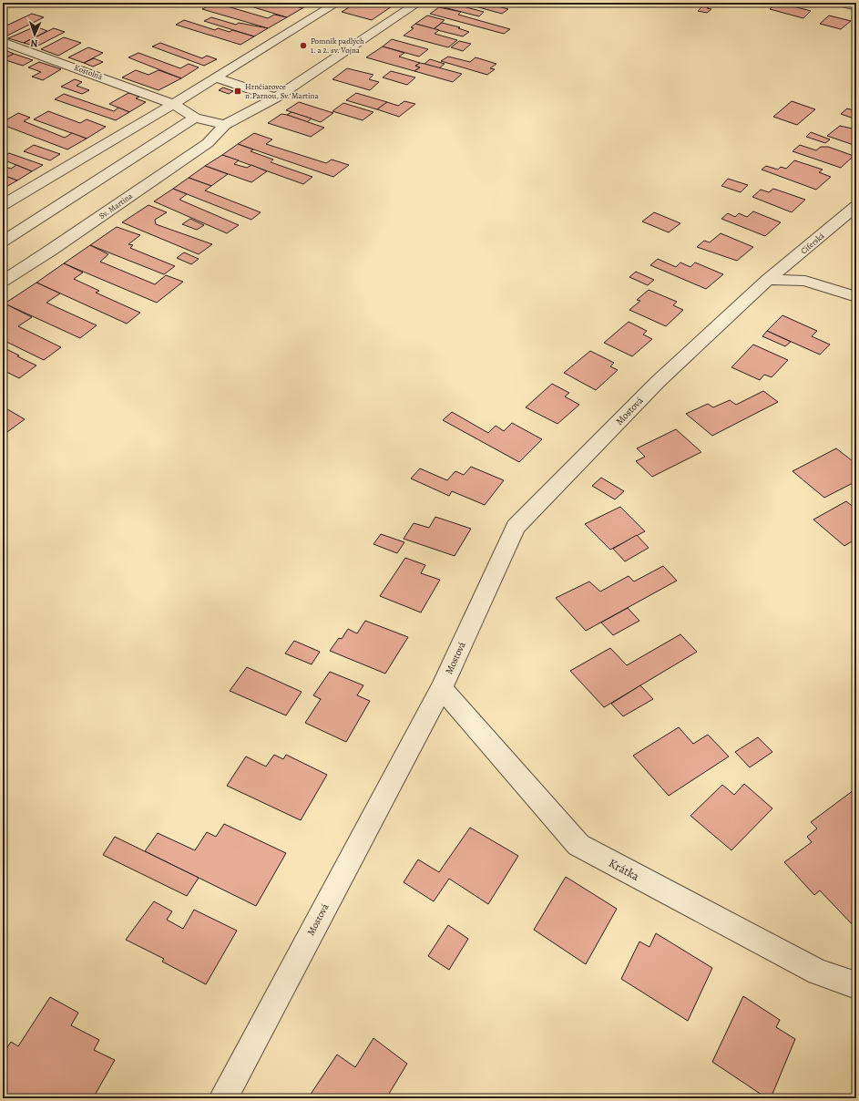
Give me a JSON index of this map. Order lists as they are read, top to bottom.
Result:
{
  "streets": {
    "street": [
      "Kostolná",
      "Sv. Martina",
      "Cíferská",
      "Mostová",
      "Krátka"
    ]
  },
  "crossings": [
    ["Cíferská", "Mostová"],
    ["Mostová", "Krátka"]
  ],
  "places": {
    "other": ["Pomník padlých 1. a 2. sv. Vojna"],
    "transit": ["Hrnčiarovce n.Parnou, Sv. Martina"]
  },
  "north": "bottom"
}
